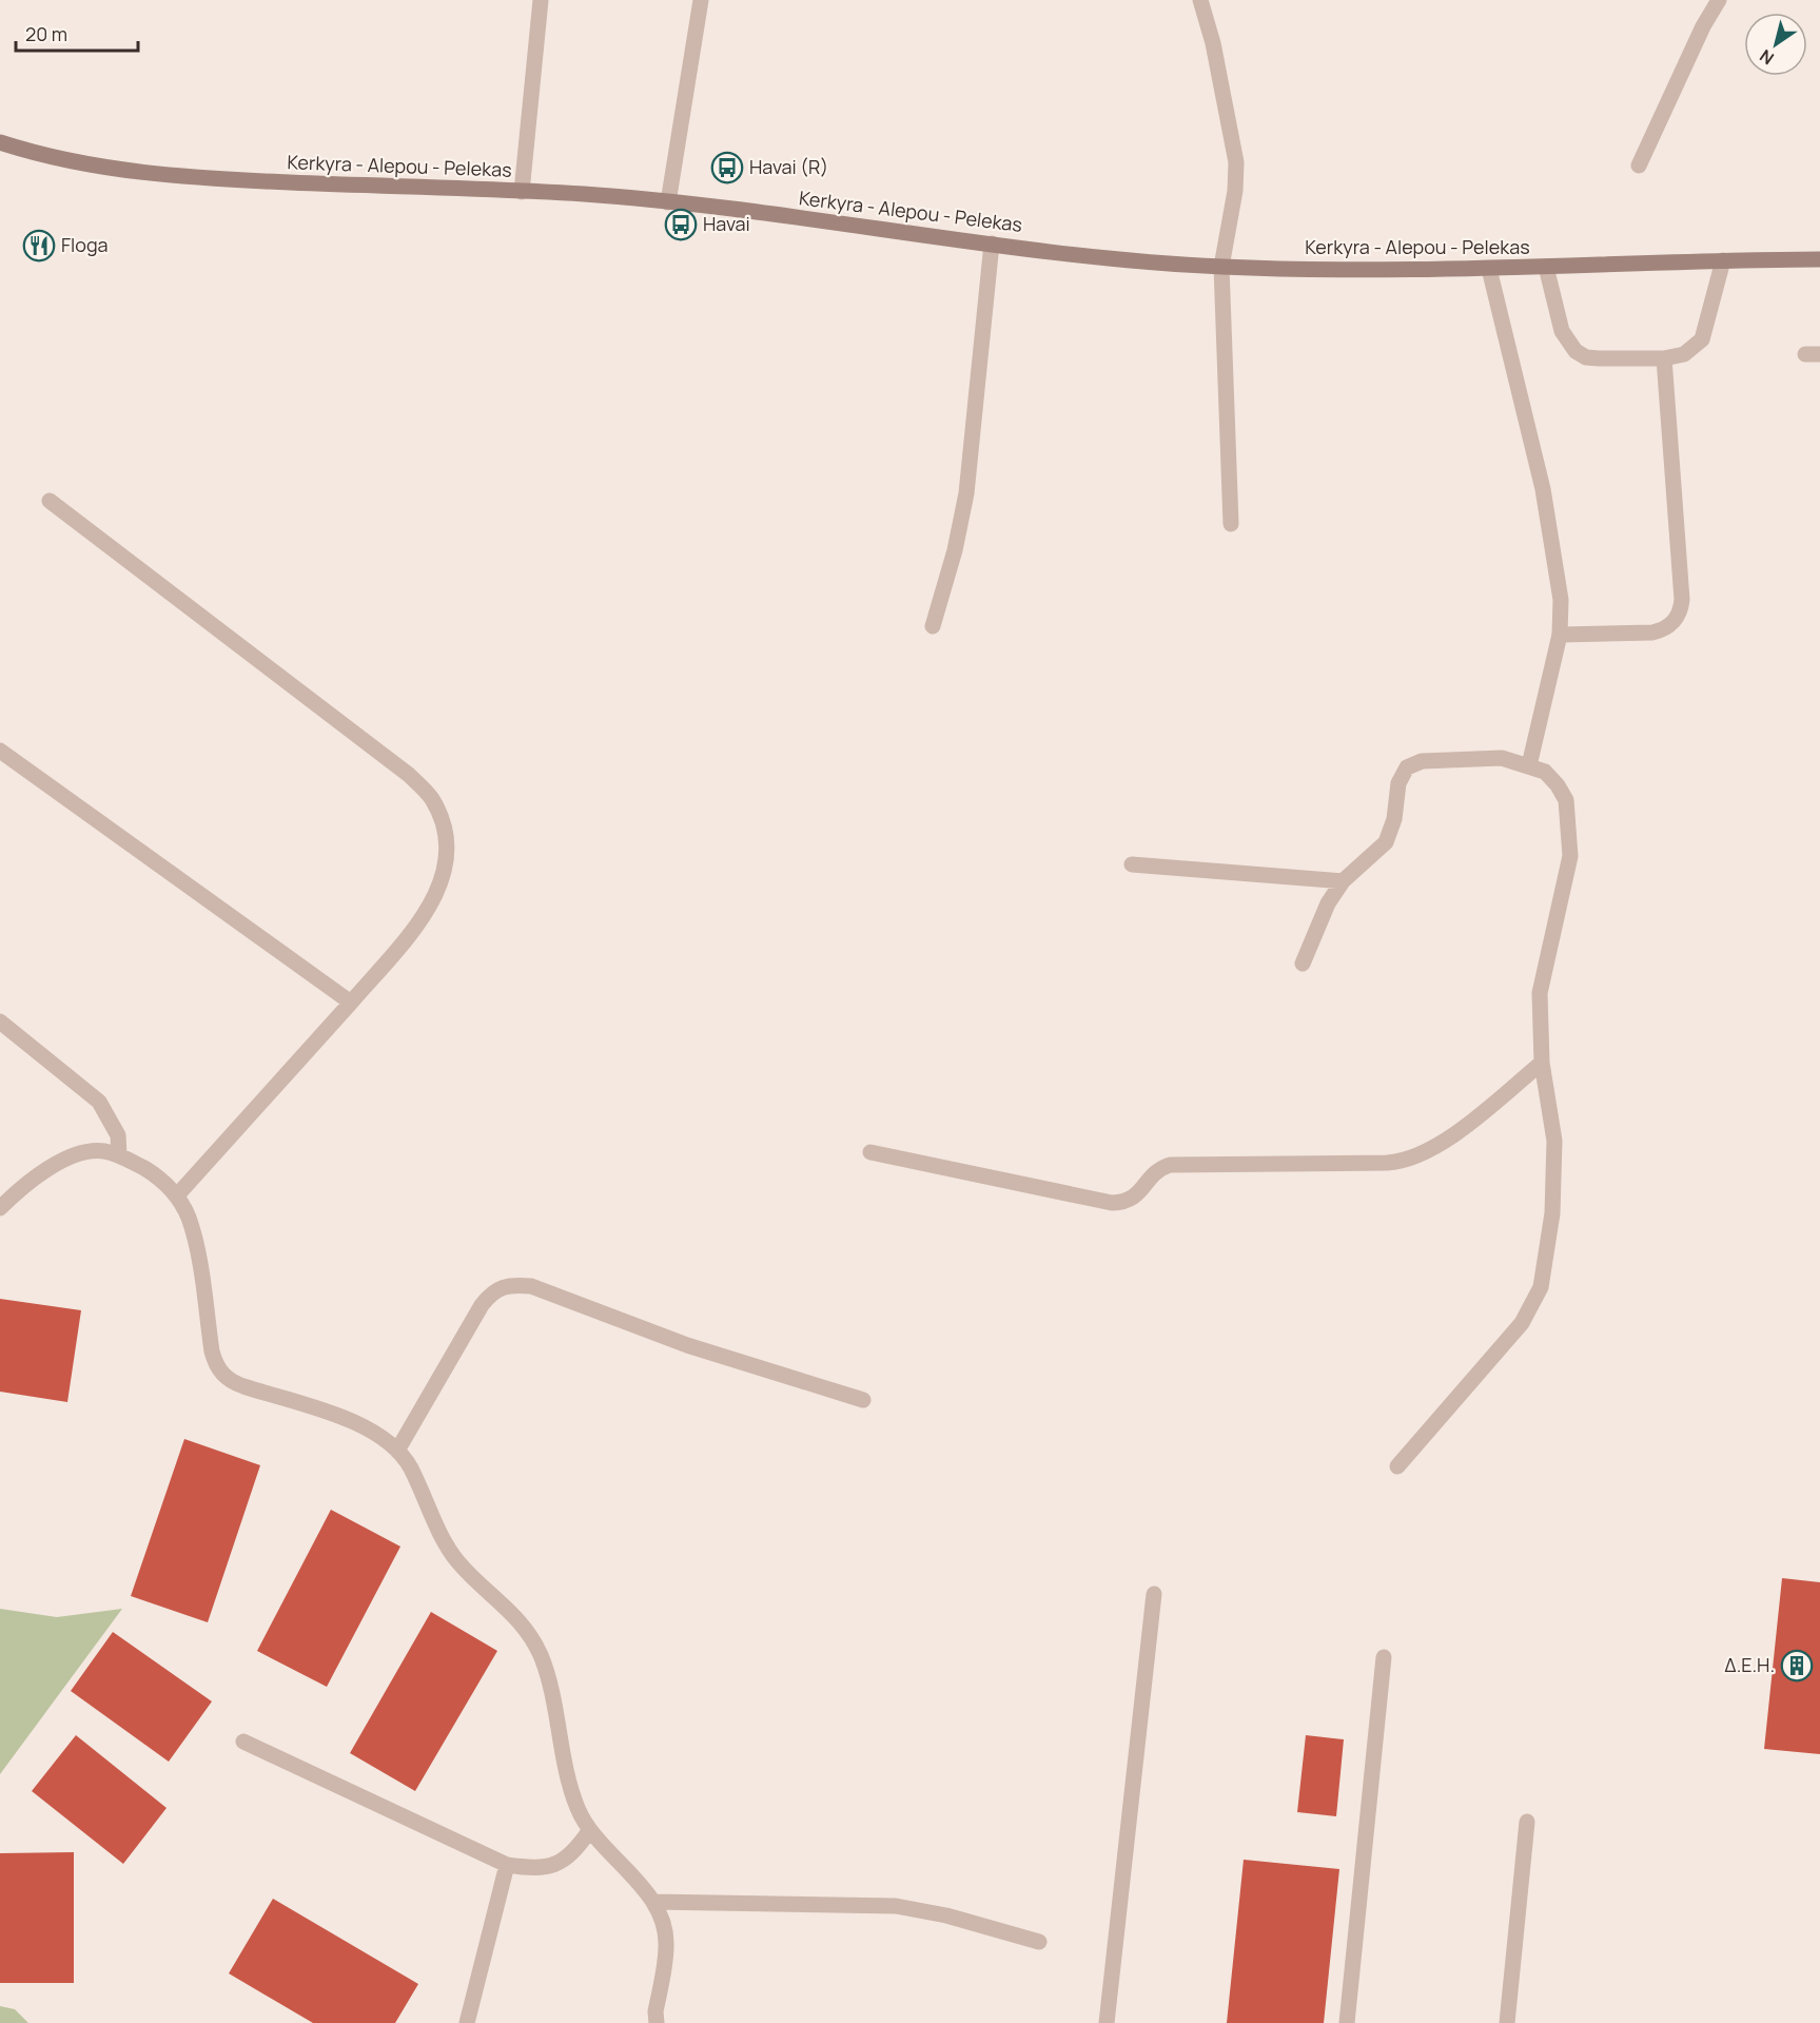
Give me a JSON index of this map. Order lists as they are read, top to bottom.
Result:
{
  "streets": {
    "main road": ["Kerkyra - Alepou - Pelekas"]
  },
  "places": {
    "bus stop": ["Havai (R)", "Havai"],
    "restaurant": ["Floga"],
    "building": ["Δ.Ε.Η."]
  },
  "scale_bar": "20 m",
  "north": "bottom left"
}
